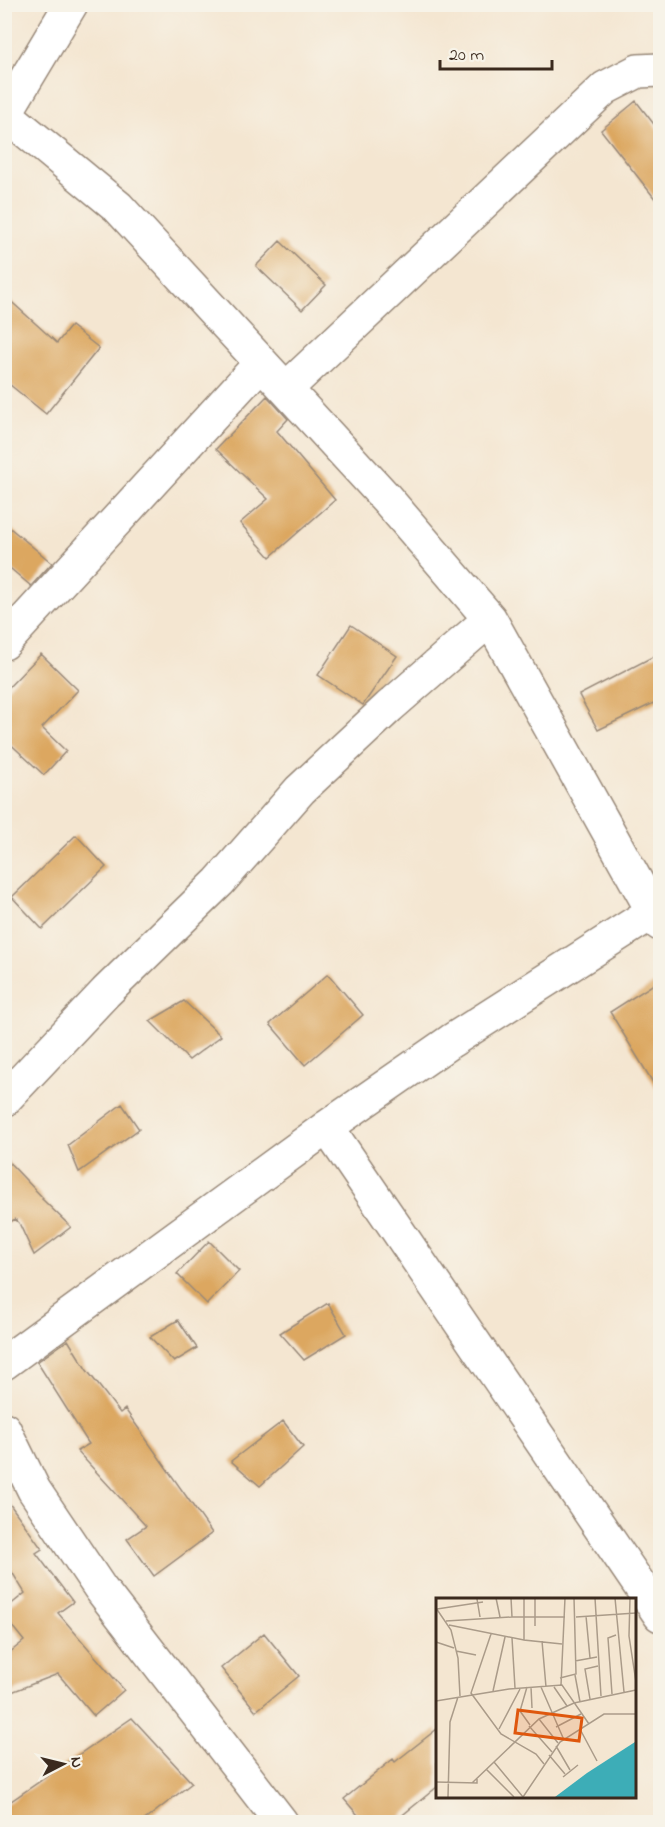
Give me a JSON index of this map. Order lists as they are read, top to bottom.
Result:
{
  "scale_bar": "20 m",
  "north": "right"
}
